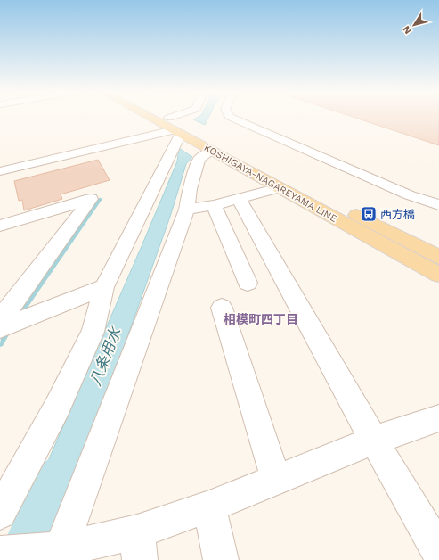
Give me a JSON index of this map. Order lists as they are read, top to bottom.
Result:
{
  "streets": {
    "main road": ["KOSHIGAYA-NAGAREYAMA LINE"]
  },
  "districts": ["相模町四丁目"],
  "water": ["八条用水"],
  "places": {
    "bus stop": ["西方橋"]
  },
  "north": "bottom left"
}
